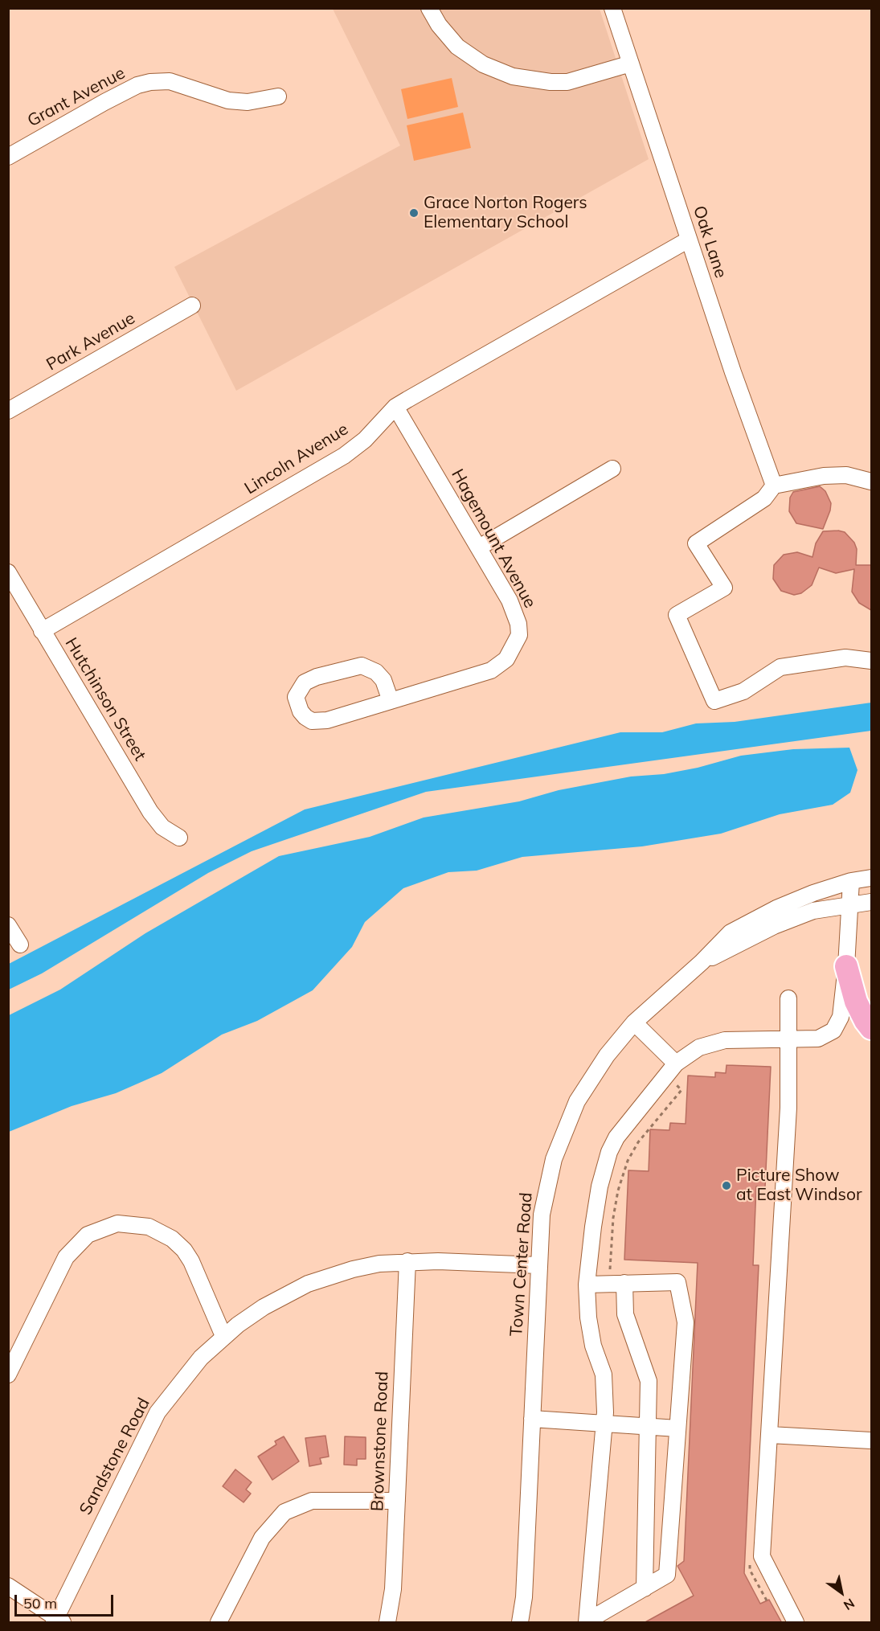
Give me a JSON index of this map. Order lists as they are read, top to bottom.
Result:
{
  "streets": {
    "street": [
      "Grant Avenue",
      "Oak Lane",
      "Park Avenue",
      "Lincoln Avenue",
      "Hagemount Avenue",
      "Hutchinson Street",
      "Town Center Road",
      "Brownstone Road",
      "Sandstone Road"
    ]
  },
  "crossings": [
    ["Oak Lane", "Lincoln Avenue"],
    ["Lincoln Avenue", "Hagemount Avenue"],
    ["Lincoln Avenue", "Hutchinson Street"],
    ["Town Center Road", "Sandstone Road"],
    ["Brownstone Road", "Sandstone Road"]
  ],
  "places": ["Grace Norton Rogers Elementary School", "Picture Show at East Windsor"],
  "scale_bar": "50 m",
  "north": "bottom right"
}
